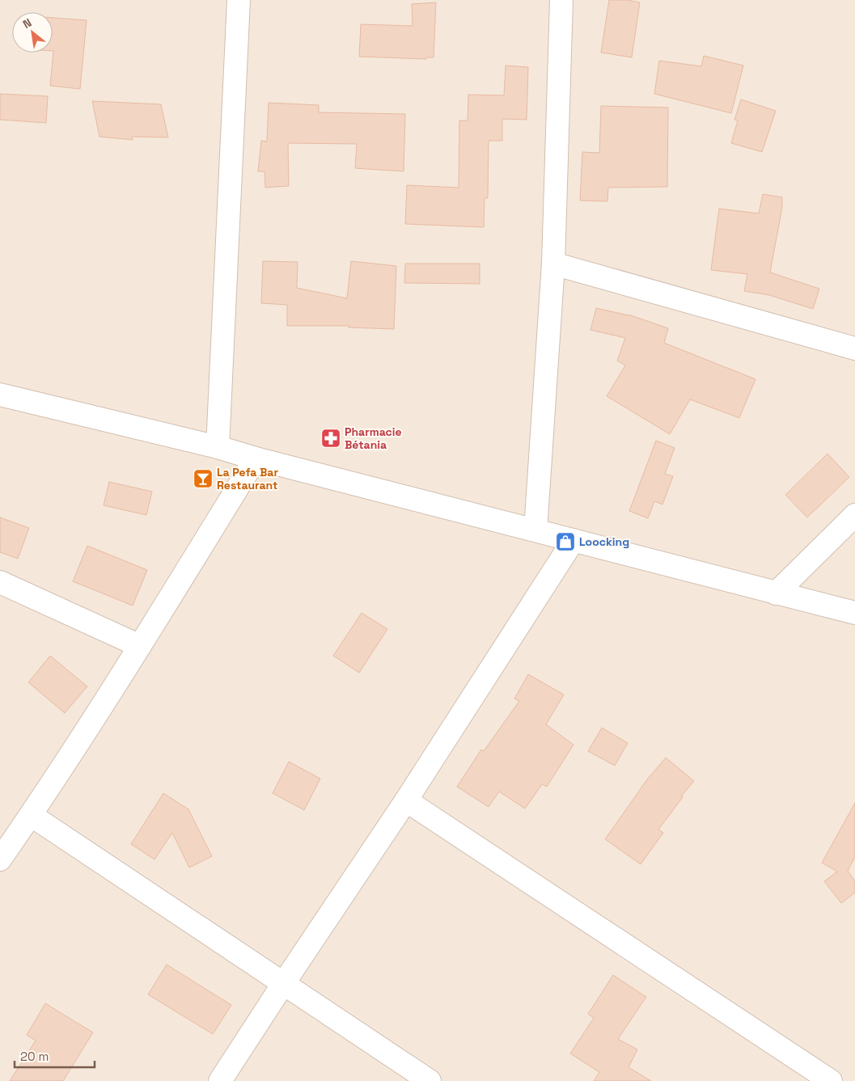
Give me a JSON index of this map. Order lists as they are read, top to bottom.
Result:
{
  "places": {
    "pharmacy": ["Pharmacie Bétania"],
    "bar": ["La Pefa Bar Restaurant"],
    "shop": ["Loocking"]
  },
  "scale_bar": "20 m",
  "north": "top left"
}
